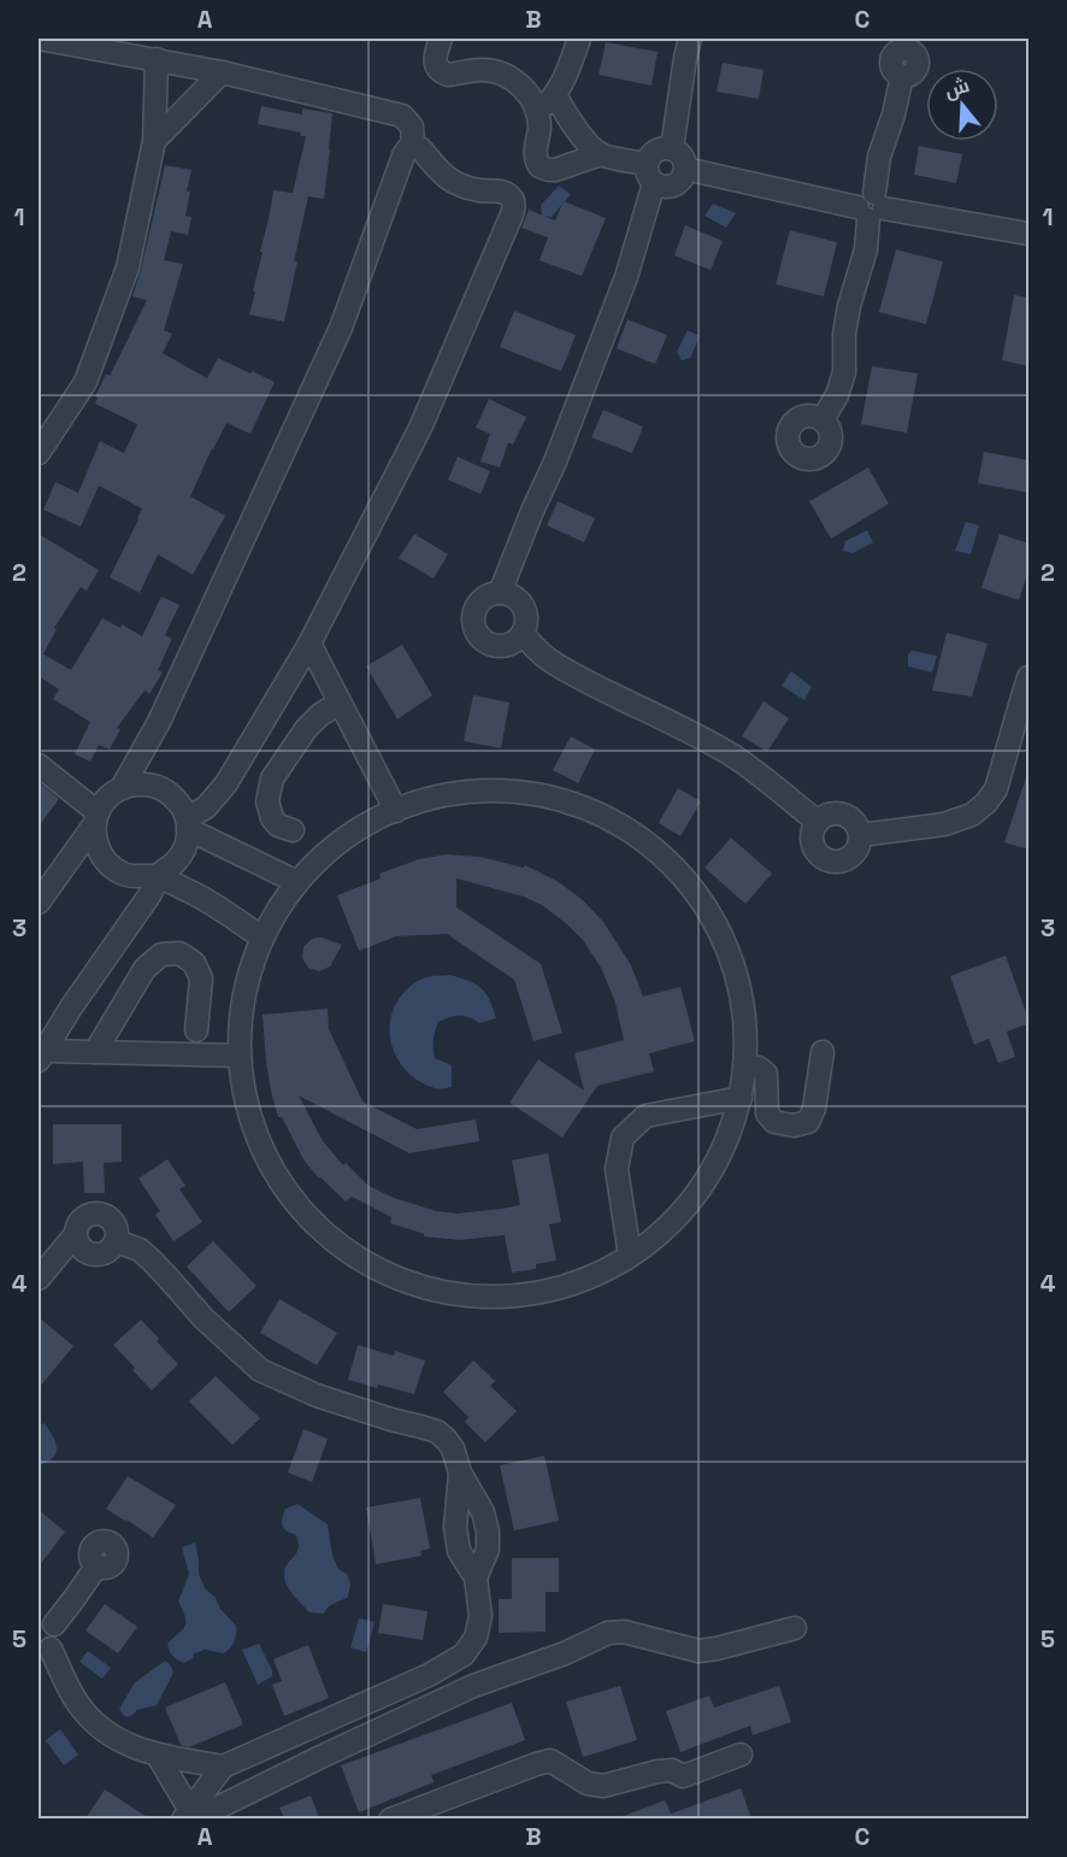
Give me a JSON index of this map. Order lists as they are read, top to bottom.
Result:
{
  "north": "top",
  "grid": {
    "columns": ["A", "B", "C"],
    "rows": [
      "1",
      "2",
      "3",
      "4",
      "5"
    ]
  }
}
